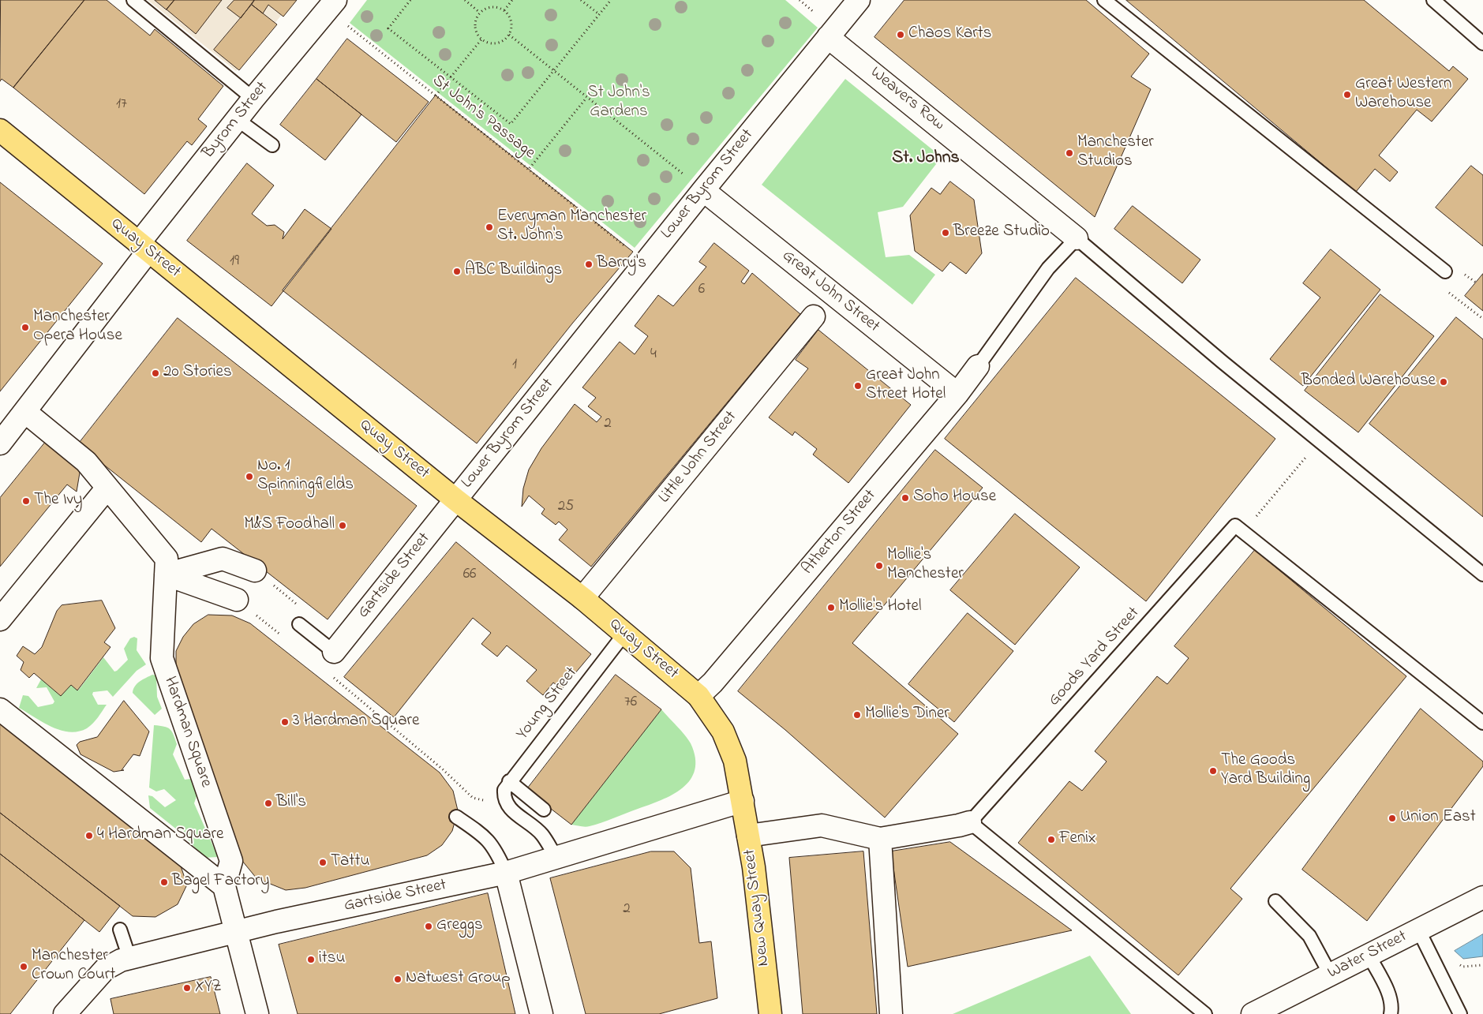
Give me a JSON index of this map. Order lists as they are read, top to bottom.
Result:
{
  "streets": {
    "main road": ["Quay Street", "New Quay Street"],
    "street": [
      "Weavers Row",
      "Byrom Street",
      "Lower Byrom Street",
      "Great John Street",
      "Little John Street",
      "Atherton Street",
      "Gartside Street",
      "Hardman Square",
      "Water Street"
    ],
    "lane": ["Goods Yard Street", "Young Street"],
    "path": ["St John's Passage"]
  },
  "crossings": [
    ["Weavers Row", "Lower Byrom Street"],
    ["St John's Passage", "Byrom Street"],
    ["Byrom Street", "Quay Street"],
    ["Byrom Street", "Hardman Square"],
    ["Lower Byrom Street", "Quay Street"],
    ["Lower Byrom Street", "Great John Street"],
    ["Lower Byrom Street", "Gartside Street"],
    ["Quay Street", "Little John Street"],
    ["Quay Street", "Atherton Street"],
    ["Quay Street", "Gartside Street"],
    ["Quay Street", "Young Street"],
    ["Quay Street", "New Quay Street"],
    ["Great John Street", "Atherton Street"],
    ["Gartside Street", "New Quay Street"]
  ],
  "districts": ["St. Johns"],
  "parks": ["St John's Gardens"],
  "places": [
    "Chaos Karts",
    "Great Western Warehouse",
    "Manchester Studios",
    "Everyman Manchester St. John's",
    "Breeze Studio",
    "Barry's",
    "ABC Buildings",
    "Manchester Opera House",
    "20 Stories",
    "Bonded Warehouse",
    "Great John Street Hotel",
    "No. 1 Spinningfields",
    "Soho House",
    "The Ivy",
    "M&S Foodhall",
    "Mollie's Manchester",
    "Mollie's Hotel",
    "Mollie's Diner",
    "3 Hardman Square",
    "The Goods Yard Building",
    "Bill's",
    "Union East",
    "4 Hardman Square",
    "Fenix",
    "Tattu",
    "Bagel Factory",
    "Greggs",
    "itsu",
    "Manchester Crown Court",
    "Natwest Group",
    "XYZ"
  ],
  "house_numbers": [
    "17",
    "19",
    "6",
    "4",
    "1",
    "2",
    "25",
    "66",
    "76",
    "2"
  ]
}
